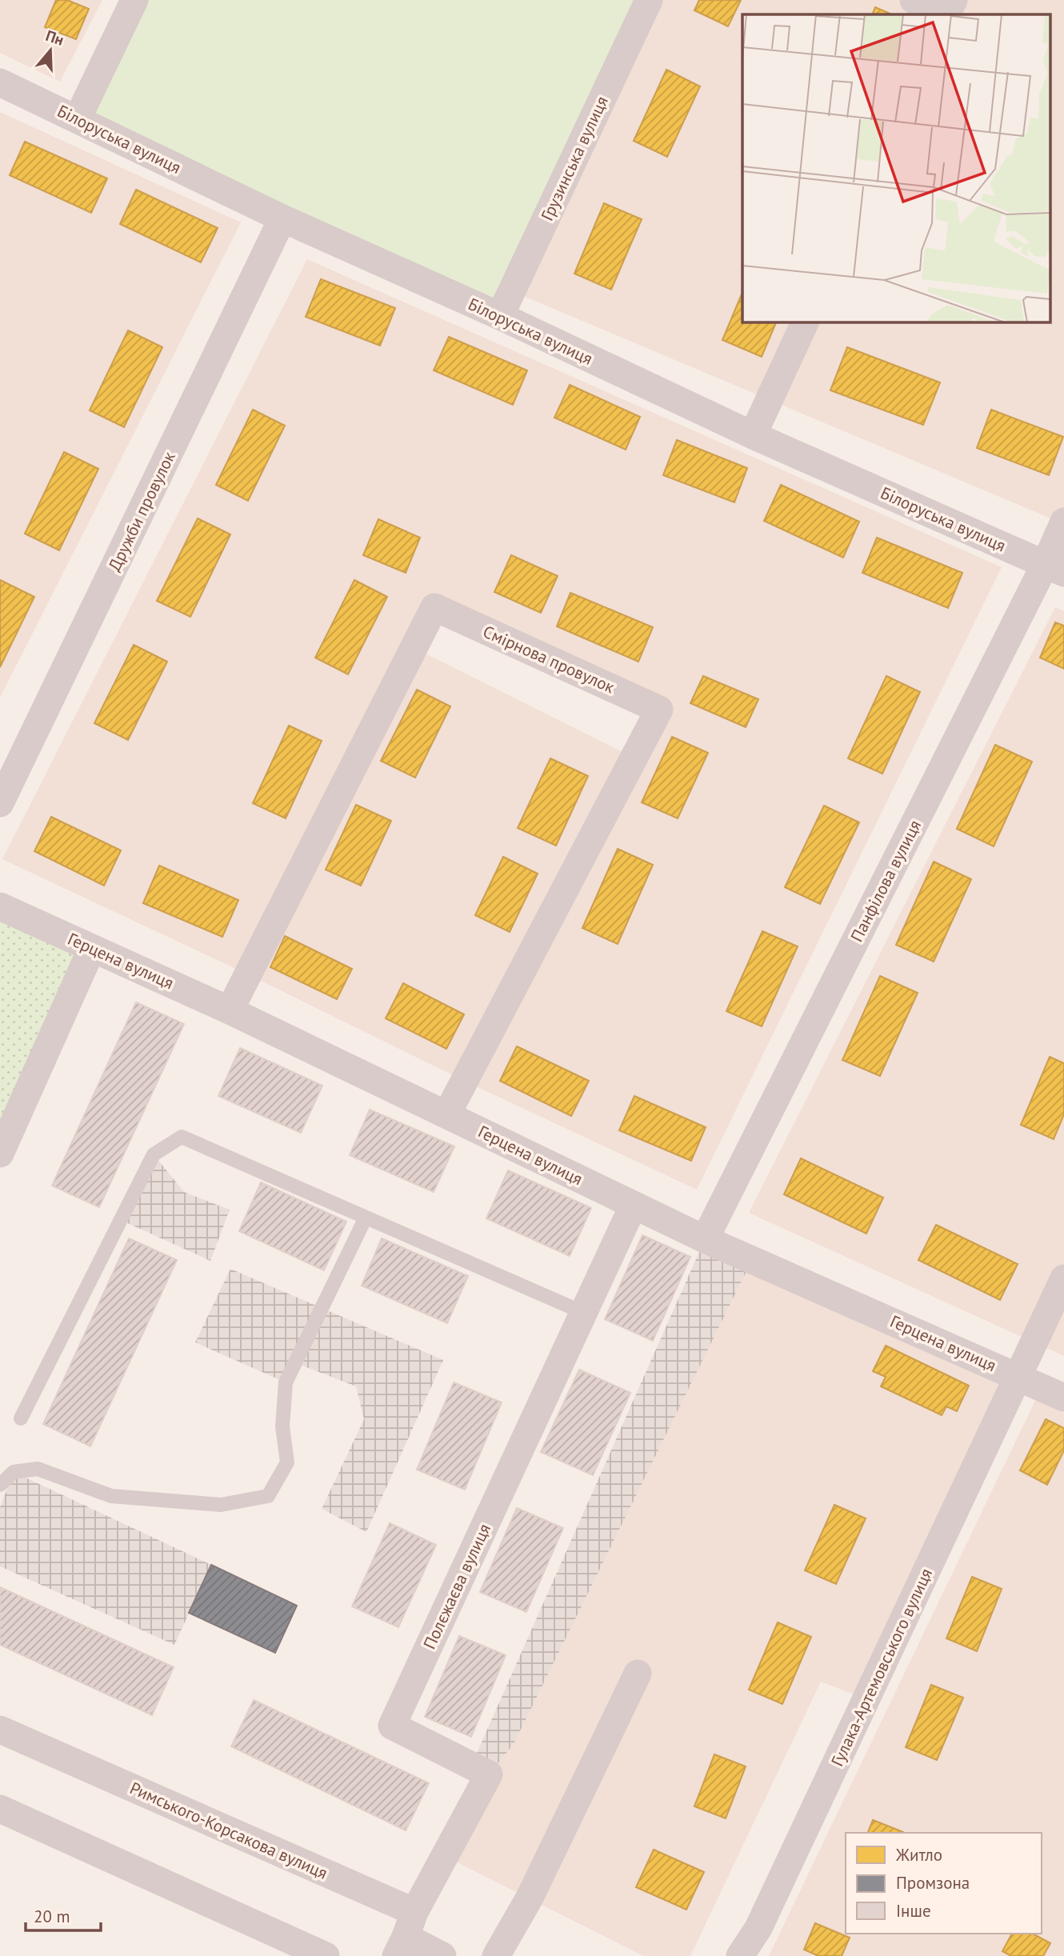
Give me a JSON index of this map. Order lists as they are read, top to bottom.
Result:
{
  "streets": {
    "street": [
      "Білоруська вулиця",
      "Грузинська вулиця",
      "Дружби провулок",
      "Смірнова провулок",
      "Панфілова вулиця",
      "Герцена вулиця",
      "Полєжаєва вулиця",
      "Гулака-Артемовського вулиця",
      "Римського-Корсакова вулиця"
    ]
  },
  "crossings": [
    ["Білоруська вулиця", "Грузинська вулиця"],
    ["Білоруська вулиця", "Дружби провулок"],
    ["Білоруська вулиця", "Панфілова вулиця"],
    ["Смірнова провулок", "Герцена вулиця"],
    ["Панфілова вулиця", "Герцена вулиця"],
    ["Герцена вулиця", "Полєжаєва вулиця"],
    ["Герцена вулиця", "Гулака-Артемовського вулиця"],
    ["Полєжаєва вулиця", "Римського-Корсакова вулиця"]
  ],
  "legend": ["Житло", "Промзона", "Інше"],
  "scale_bar": "20 m",
  "north": "top"
}
